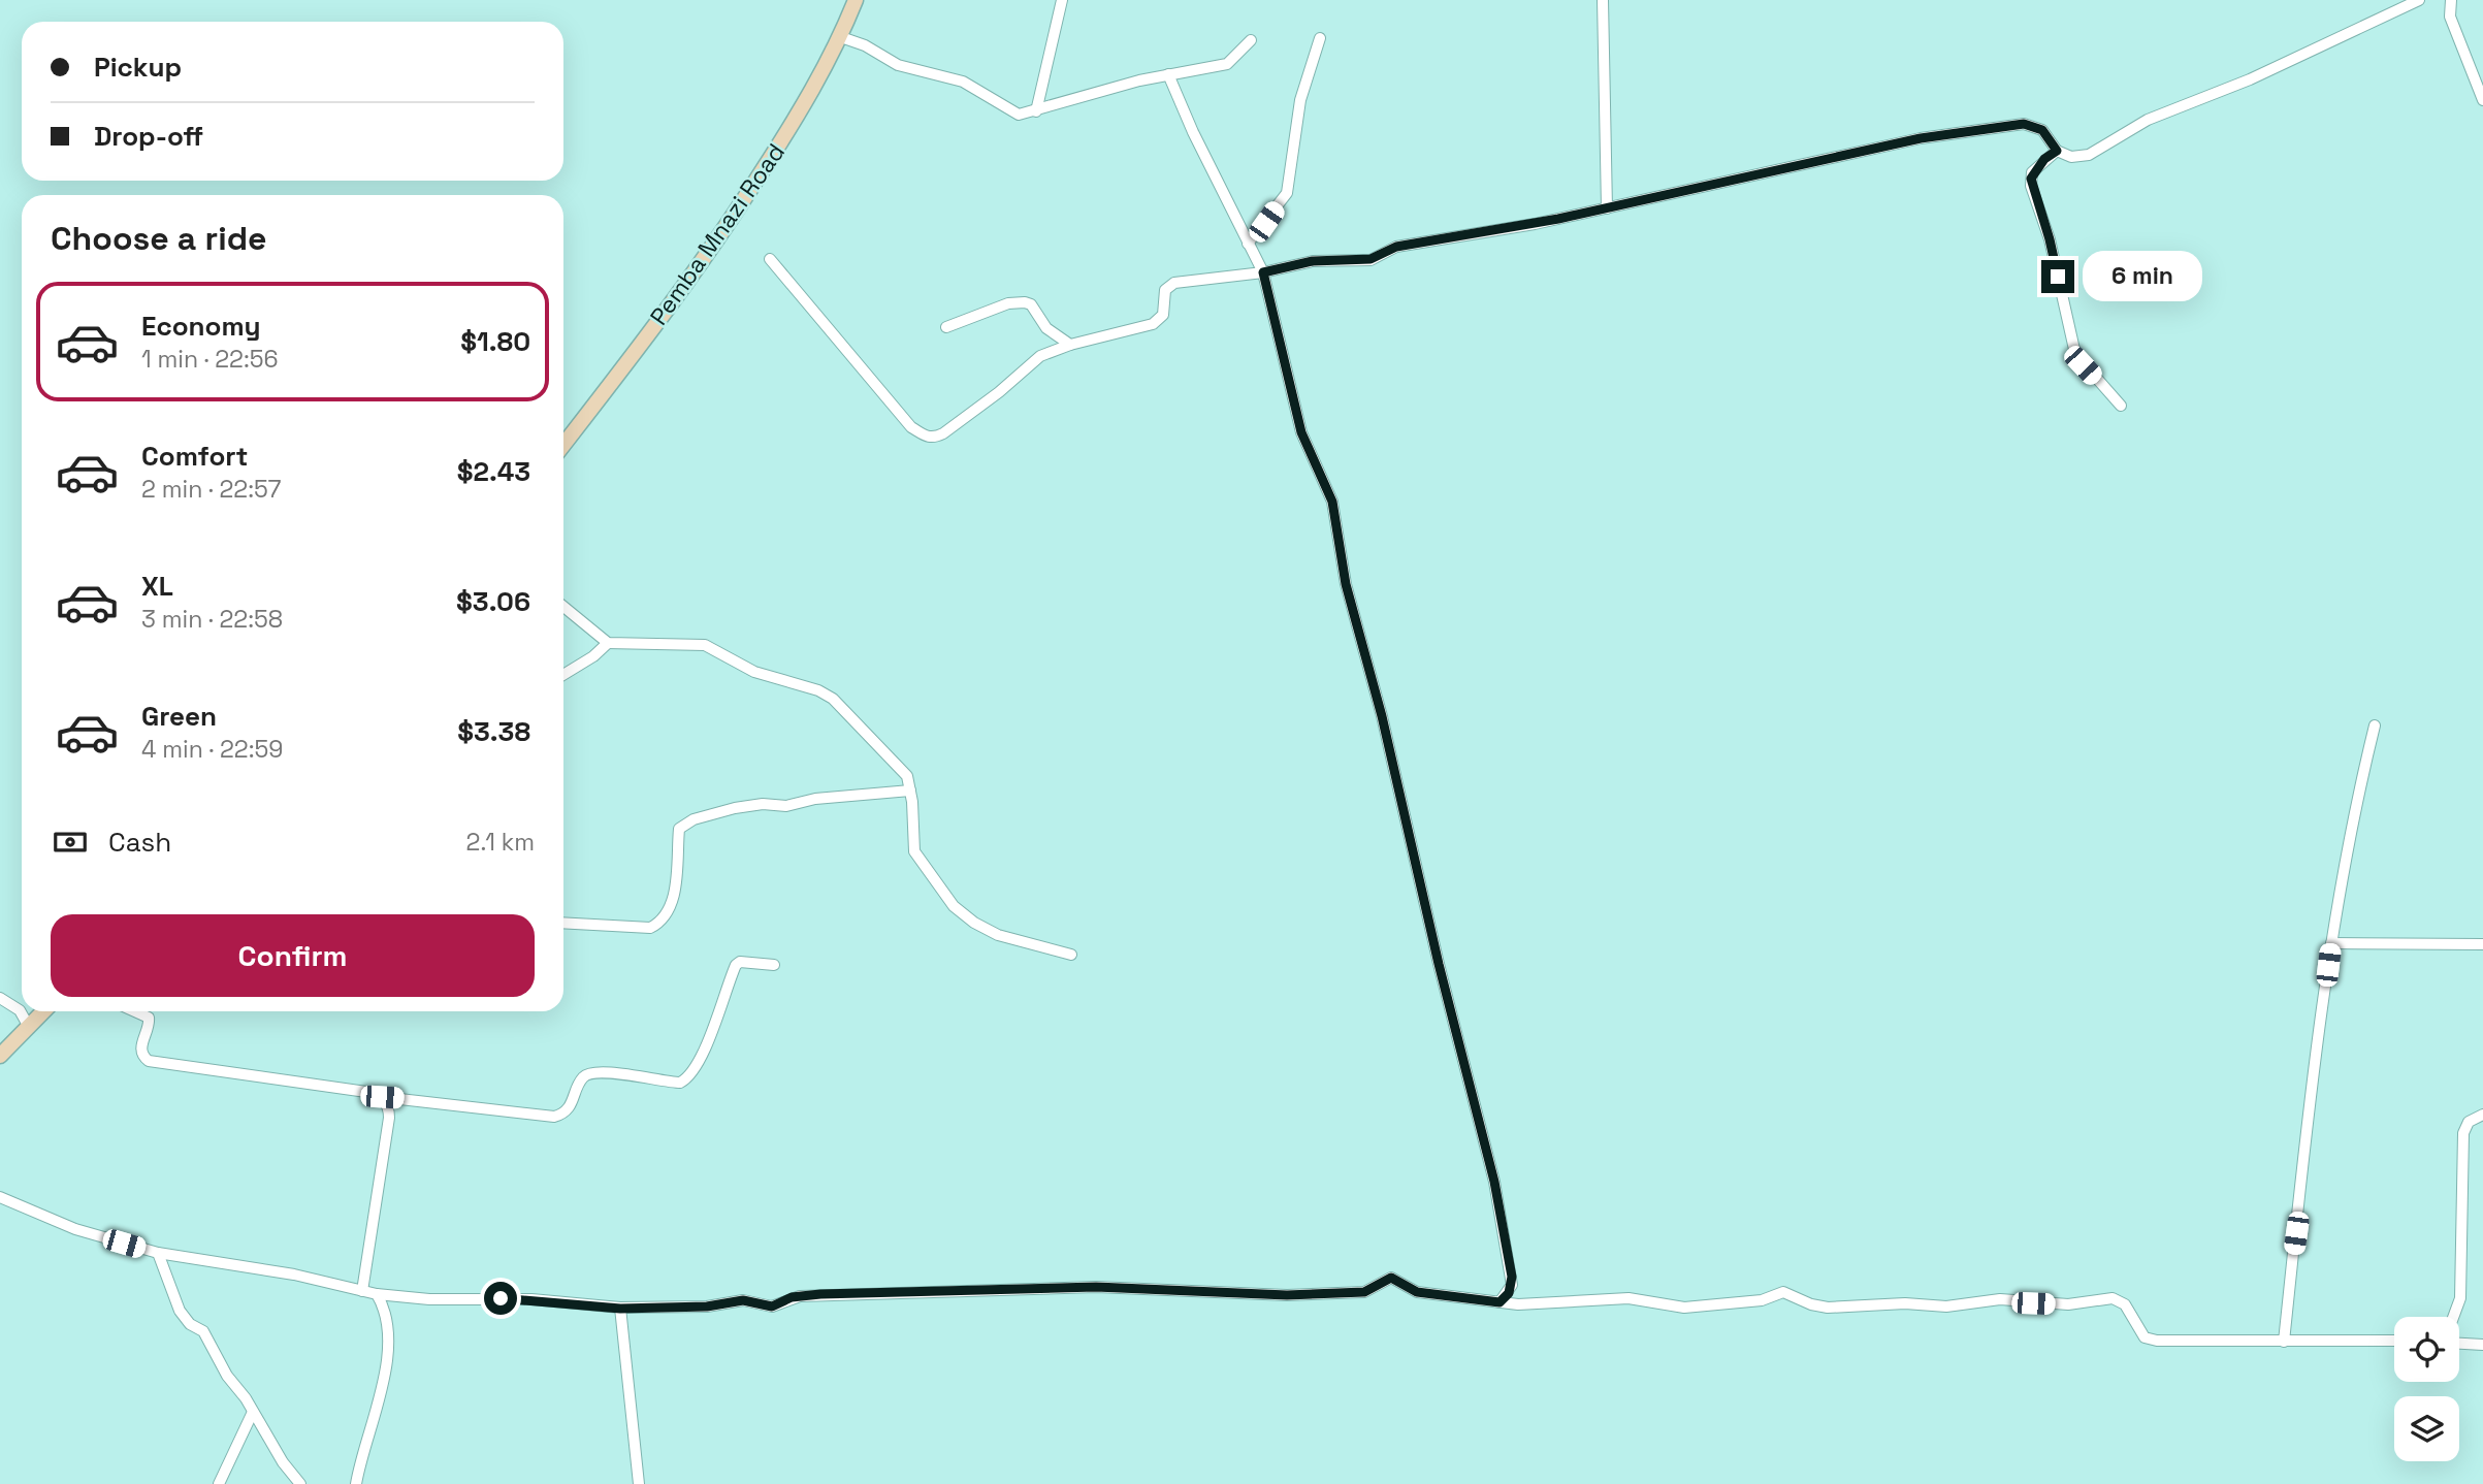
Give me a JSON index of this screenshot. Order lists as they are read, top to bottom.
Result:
{
  "streets": {
    "main road": ["Pemba Mnazi Road"]
  },
  "page": {
    "banner": ["Pickup", "Drop-off"],
    "heading": "Choose a ride",
    "bubble": "6 min",
    "list": [
      {
        "name": "Economy",
        "note": "1 min · 22:56",
        "value": "$1.80"
      },
      {
        "name": "Comfort",
        "note": "2 min · 22:57",
        "value": "$2.43"
      },
      {
        "name": "XL",
        "note": "3 min · 22:58",
        "value": "$3.06"
      },
      {
        "name": "Green",
        "note": "4 min · 22:59",
        "value": "$3.38"
      }
    ],
    "pay": ["Cash", "2.1 km"],
    "buttons": "Confirm"
  }
}
